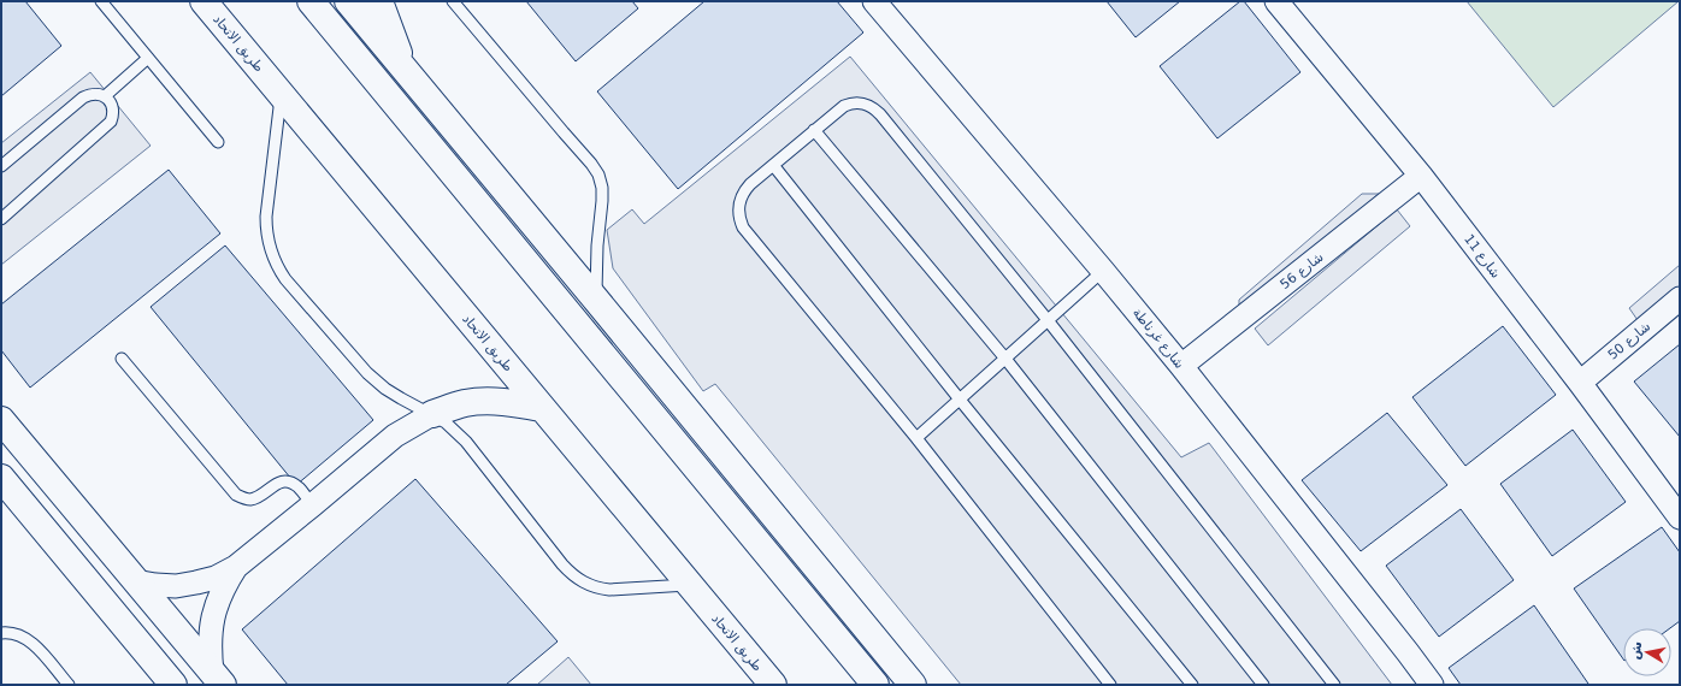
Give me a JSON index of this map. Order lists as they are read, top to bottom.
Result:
{
  "streets": {
    "main road": ["طريق الاتحاد"],
    "street": [
      "شارع 11",
      "شارع 56",
      "شارع غرناطة",
      "شارع 50"
    ]
  },
  "crossings": [
    ["شارع 11", "شارع 56"],
    ["شارع 11", "شارع 50"],
    ["شارع 56", "شارع غرناطة"]
  ],
  "north": "left"
}
